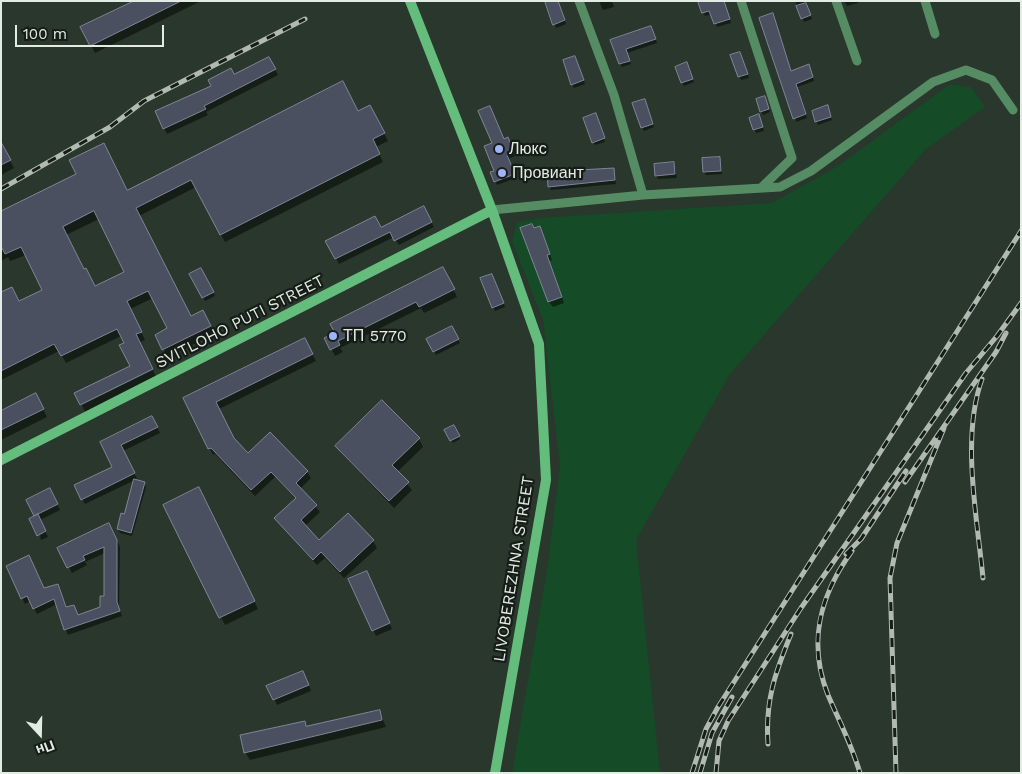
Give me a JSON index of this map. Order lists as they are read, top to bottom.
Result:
{
  "streets": {
    "main road": ["SVITLOHO PUTI STREET", "LIVOBEREZHNA STREET"]
  },
  "crossings": [
    ["SVITLOHO PUTI STREET", "LIVOBEREZHNA STREET"]
  ],
  "places": ["Люкс", "Провиант", "ТП 5770"],
  "scale_bar": "100 m",
  "north": "bottom"
}
